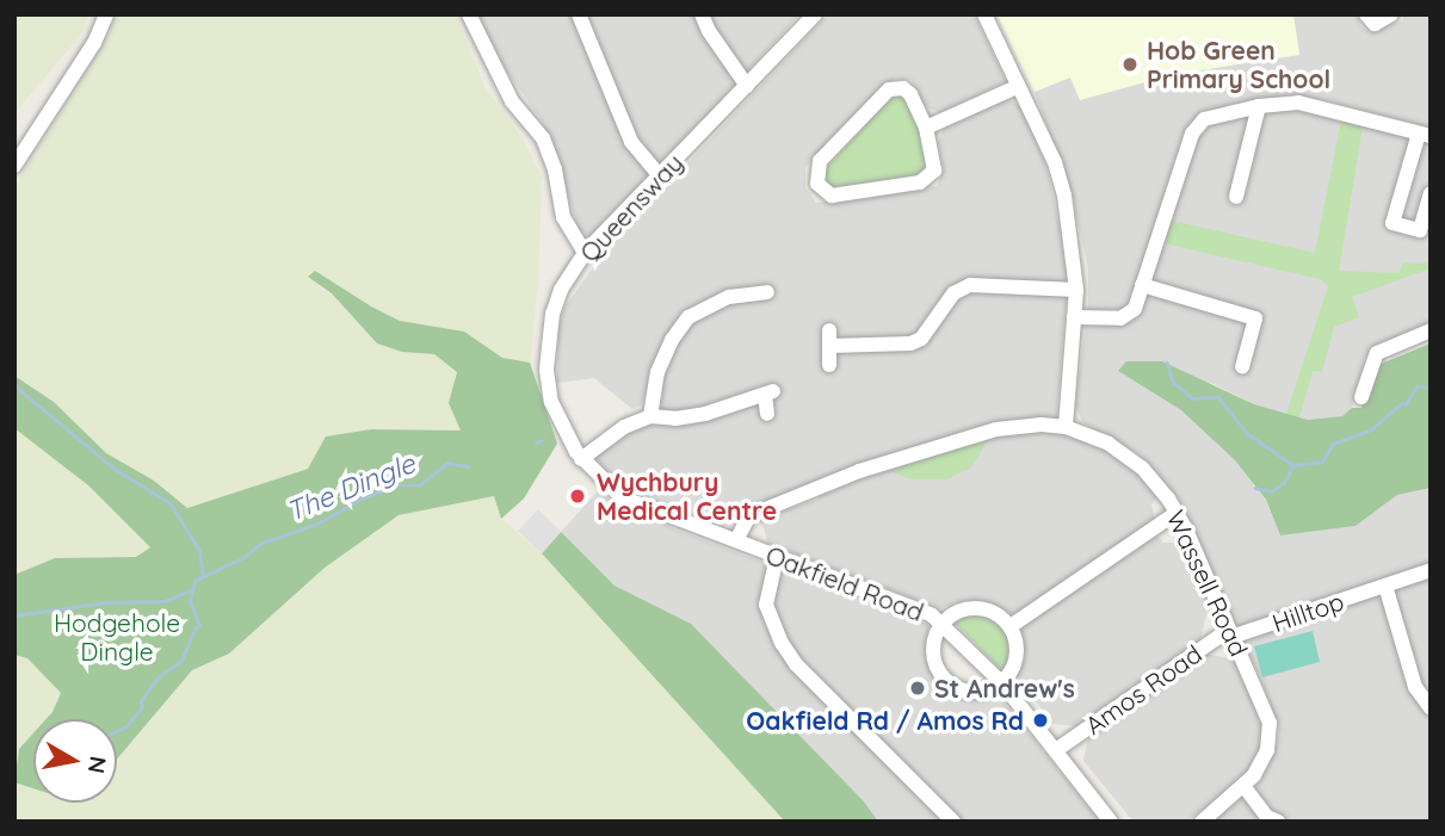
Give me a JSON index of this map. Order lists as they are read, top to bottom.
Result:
{
  "streets": {
    "street": [
      "Queensway",
      "Oakfield Road",
      "Wassell Road",
      "Hilltop",
      "Amos Road"
    ]
  },
  "crossings": [
    ["Queensway", "Oakfield Road"],
    ["Queensway", "Wassell Road"],
    ["Oakfield Road", "Wassell Road"],
    ["Oakfield Road", "Amos Road"],
    ["Wassell Road", "Hilltop"],
    ["Wassell Road", "Amos Road"],
    ["Hilltop", "Amos Road"]
  ],
  "water": ["The Dingle"],
  "parks": ["Hodgehole Dingle"],
  "places": [
    "Hob Green Primary School",
    "Wychbury Medical Centre",
    "St Andrew's",
    "Oakfield Rd / Amos Rd"
  ],
  "north": "right"
}
